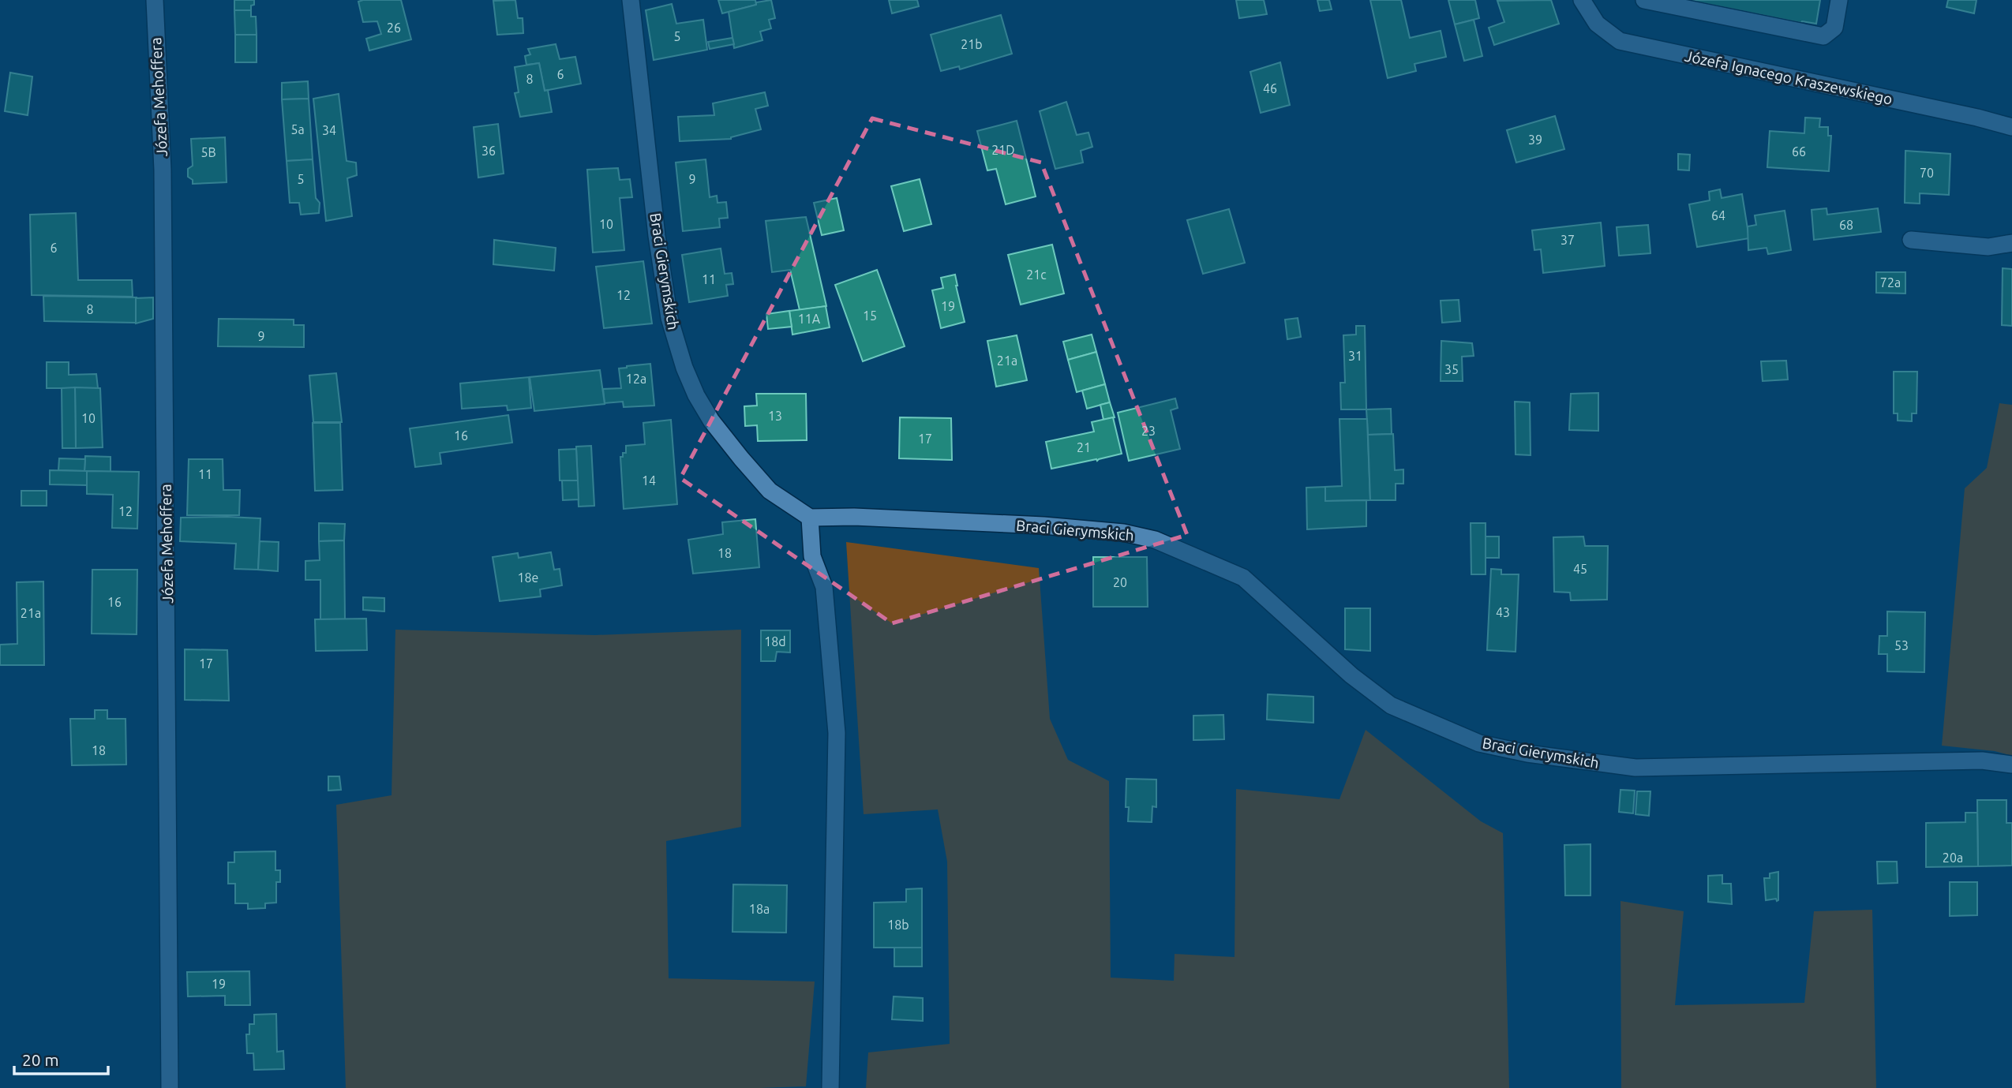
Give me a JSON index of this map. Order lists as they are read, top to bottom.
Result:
{
  "streets": {
    "street": ["Józefa Ignacego Kraszewskiego", "Józefa Mehoffera", "Braci Gierymskich"]
  },
  "house_numbers": [
    "26",
    "5",
    "21b",
    "6",
    "8",
    "46",
    "5a",
    "34",
    "39",
    "21D",
    "36",
    "66",
    "5B",
    "70",
    "5",
    "9",
    "64",
    "10",
    "68",
    "37",
    "6",
    "21c",
    "11",
    "72a",
    "12",
    "19",
    "8",
    "15",
    "11A",
    "9",
    "31",
    "21a",
    "35",
    "12a",
    "13",
    "10",
    "23",
    "16",
    "17",
    "21",
    "11",
    "14",
    "12",
    "18",
    "45",
    "18e",
    "20",
    "16",
    "43",
    "21a",
    "18d",
    "53",
    "17",
    "18",
    "20a",
    "18a",
    "18b",
    "19"
  ],
  "scale_bar": "20 m"
}
